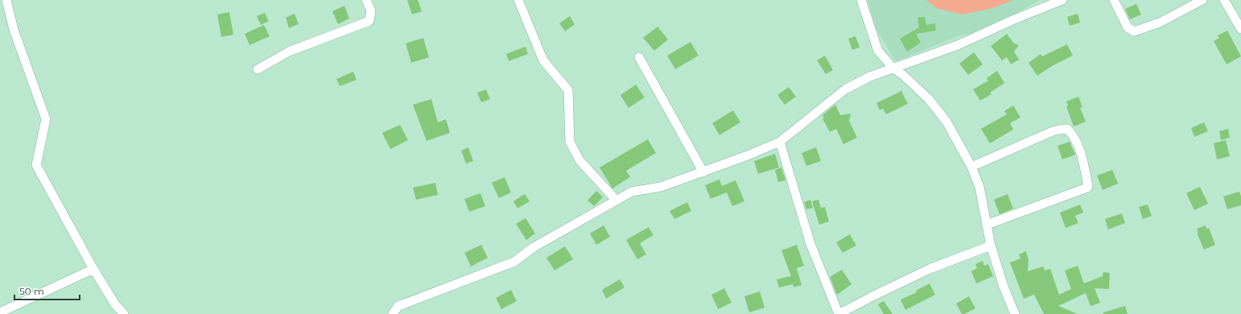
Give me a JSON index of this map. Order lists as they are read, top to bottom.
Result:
{
  "scale_bar": "50 m"
}
